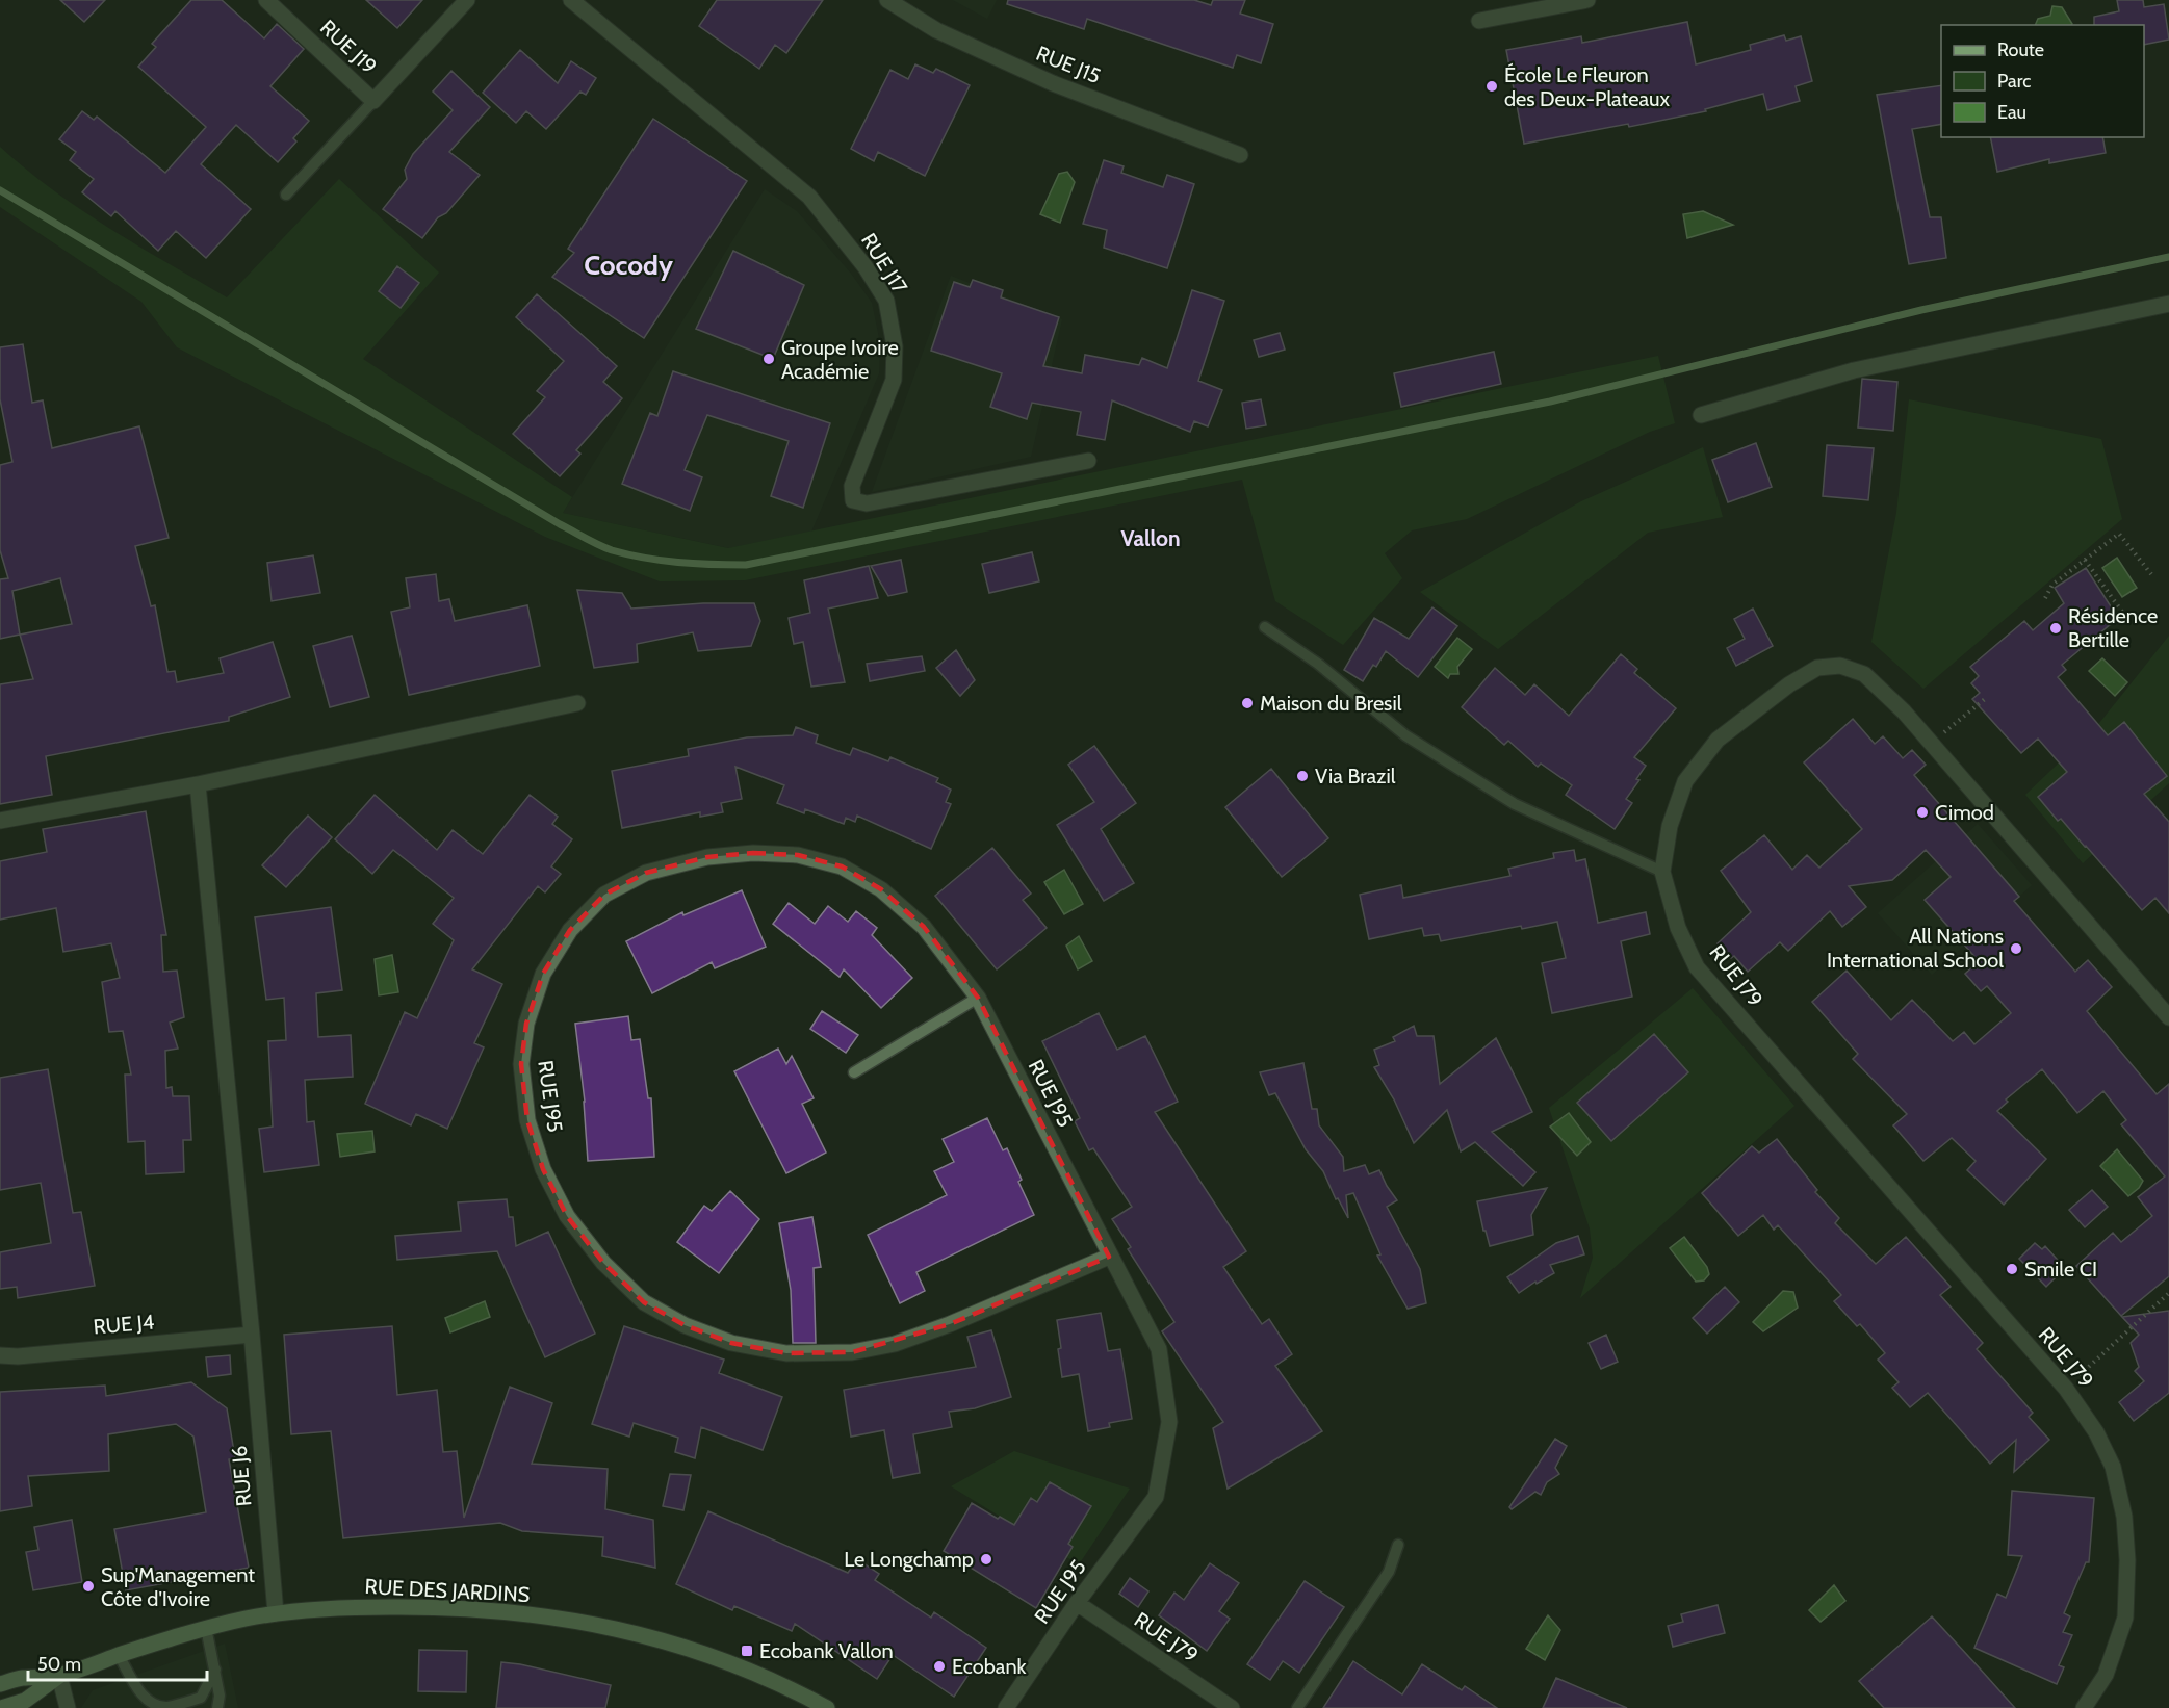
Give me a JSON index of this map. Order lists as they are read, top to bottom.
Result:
{
  "streets": {
    "main road": ["RUE DES JARDINS"],
    "street": [
      "RUE J19",
      "RUE J15",
      "RUE J17",
      "RUE J79",
      "RUE J95",
      "RUE J4",
      "RUE J6"
    ]
  },
  "crossings": [
    ["RUE J79", "RUE J95"],
    ["RUE J4", "RUE J6"],
    ["RUE J6", "RUE DES JARDINS"]
  ],
  "districts": ["Cocody", "Vallon"],
  "places": {
    "other": [
      "École Le Fleuron des Deux-Plateaux",
      "Groupe Ivoire Académie",
      "Résidence Bertille",
      "Maison du Bresil",
      "Via Brazil",
      "Cimod",
      "All Nations International School",
      "Smile CI",
      "Le Longchamp",
      "Sup'Management Côte d'Ivoire",
      "Ecobank"
    ],
    "transit": ["Ecobank Vallon"]
  },
  "legend": ["Route", "Parc", "Eau"],
  "scale_bar": "50 m"
}
